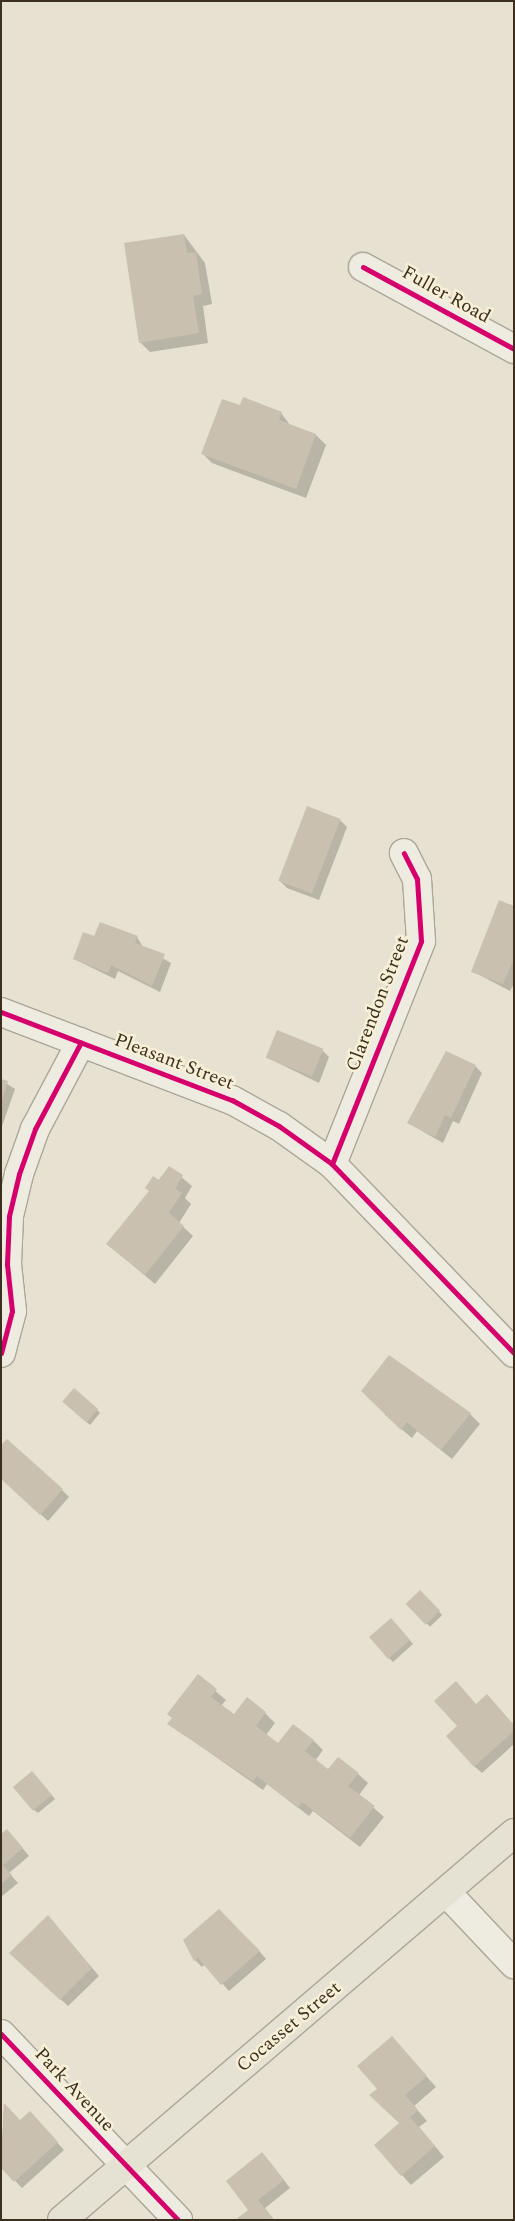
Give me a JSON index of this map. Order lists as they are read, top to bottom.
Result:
{
  "streets": {
    "main road": ["Cocasset Street"],
    "street": [
      "Fuller Road",
      "Clarendon Street",
      "Pleasant Street",
      "Park Avenue"
    ]
  },
  "crossings": [
    ["Clarendon Street", "Pleasant Street"],
    ["Cocasset Street", "Park Avenue"]
  ]
}
